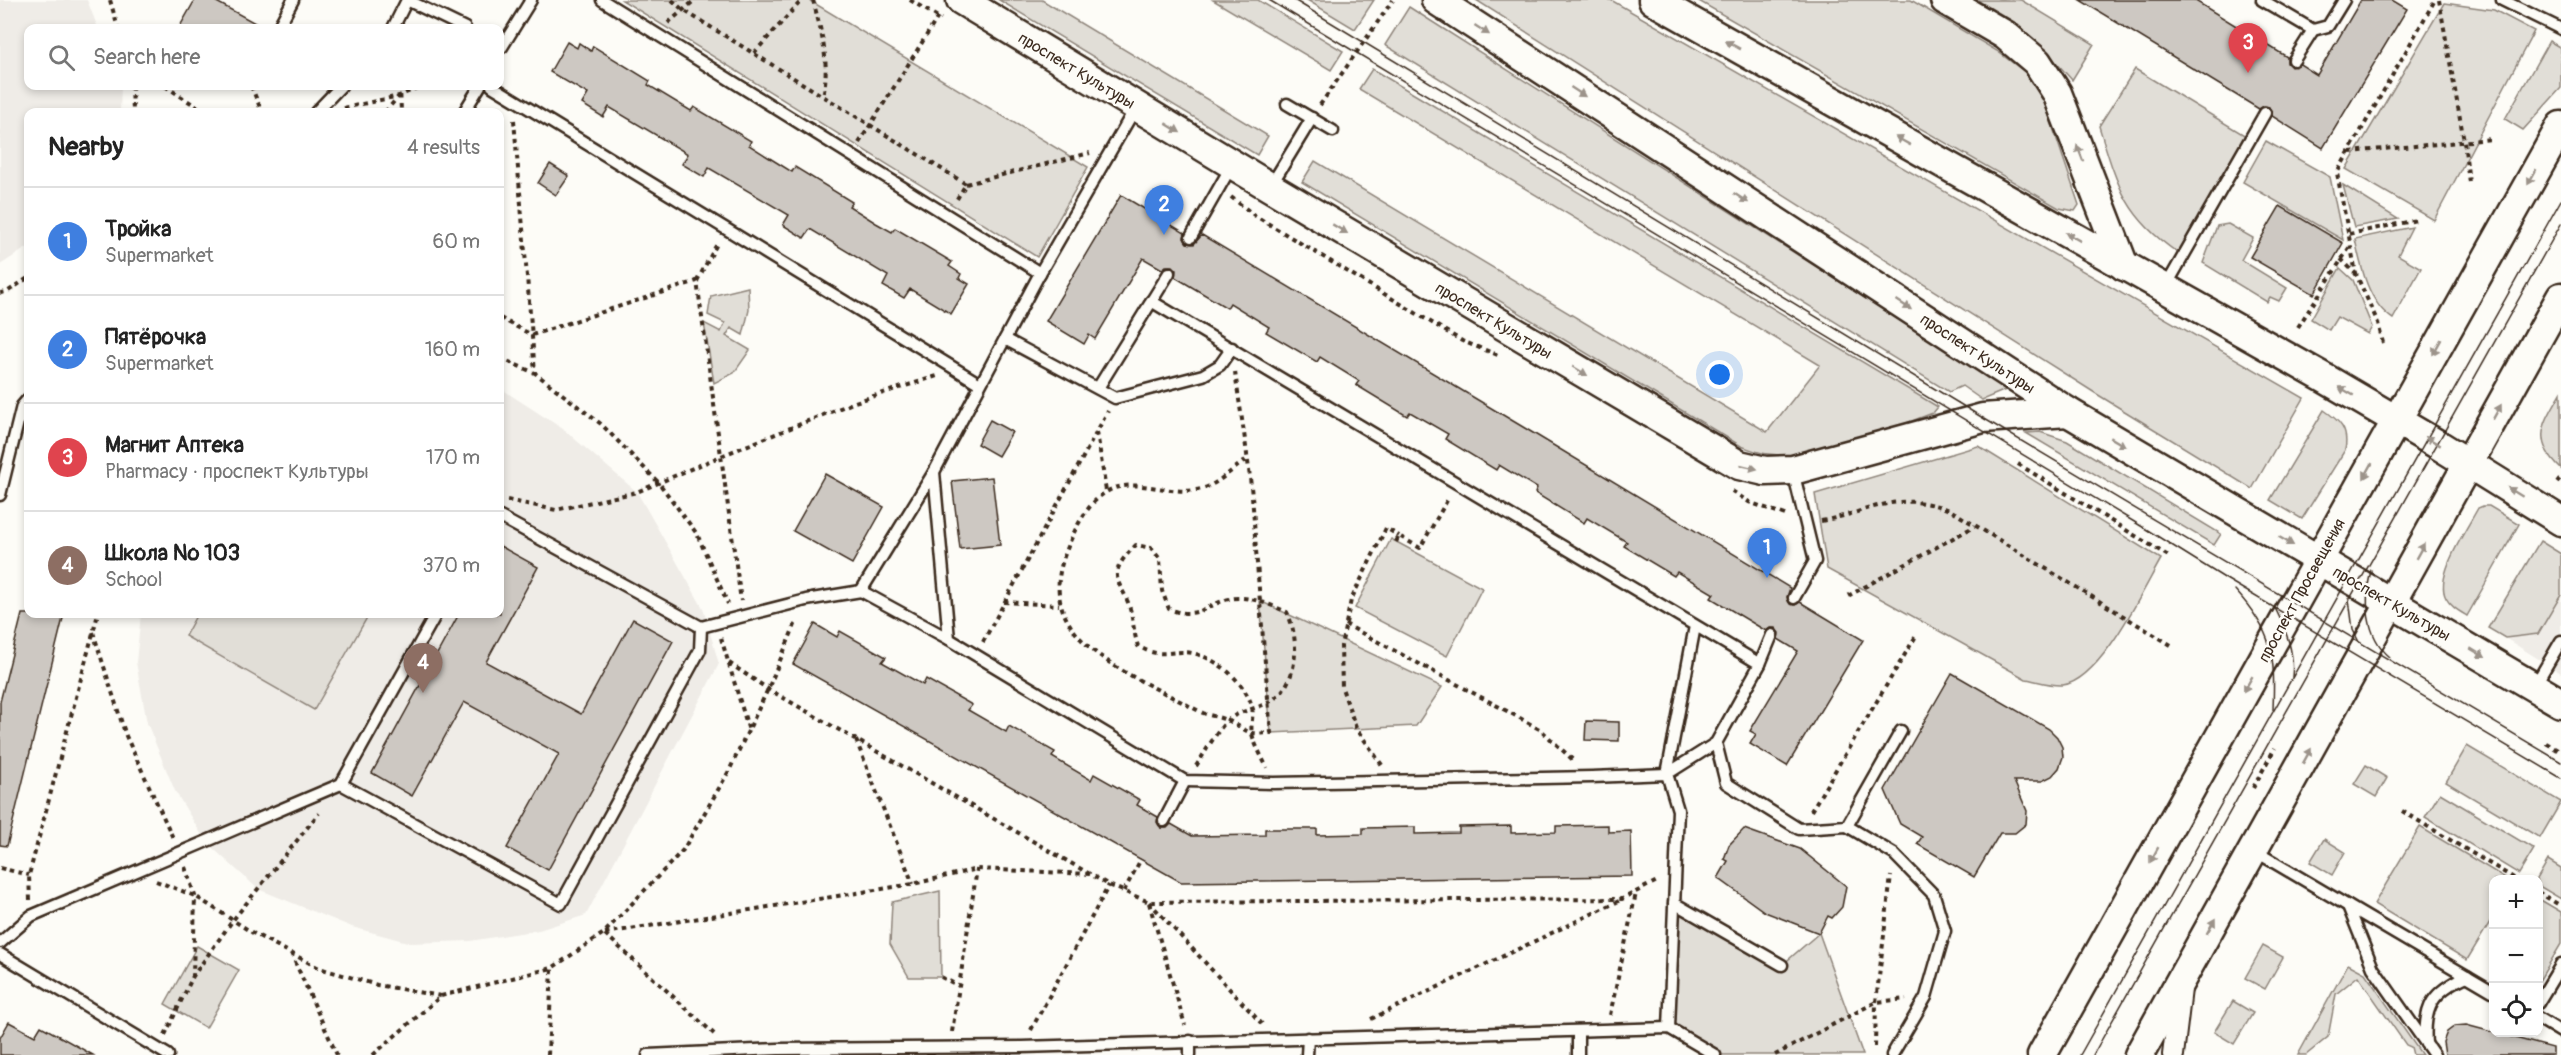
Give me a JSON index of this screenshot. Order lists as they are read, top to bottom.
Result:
{
  "streets": {
    "main road": ["проспект Культуры", "проспект Просвещения"]
  },
  "crossings": [
    ["проспект Культуры", "проспект Просвещения"]
  ],
  "page": {
    "pins": [
      "3",
      "2",
      "1",
      "4"
    ],
    "search": "Search here",
    "heading": ["Nearby", "4 results"],
    "list": [
      {
        "mark": "1",
        "name": "Тройка",
        "note": "Supermarket",
        "value": "60 m"
      },
      {
        "mark": "2",
        "name": "Пятёрочка",
        "note": "Supermarket",
        "value": "160 m"
      },
      {
        "mark": "3",
        "name": "Магнит Аптека",
        "note": "Pharmacy · проспект Культуры",
        "value": "170 m"
      },
      {
        "mark": "4",
        "name": "Школа № 103",
        "note": "School",
        "value": "370 m"
      }
    ],
    "map_buttons": ["+", "−"]
  }
}
